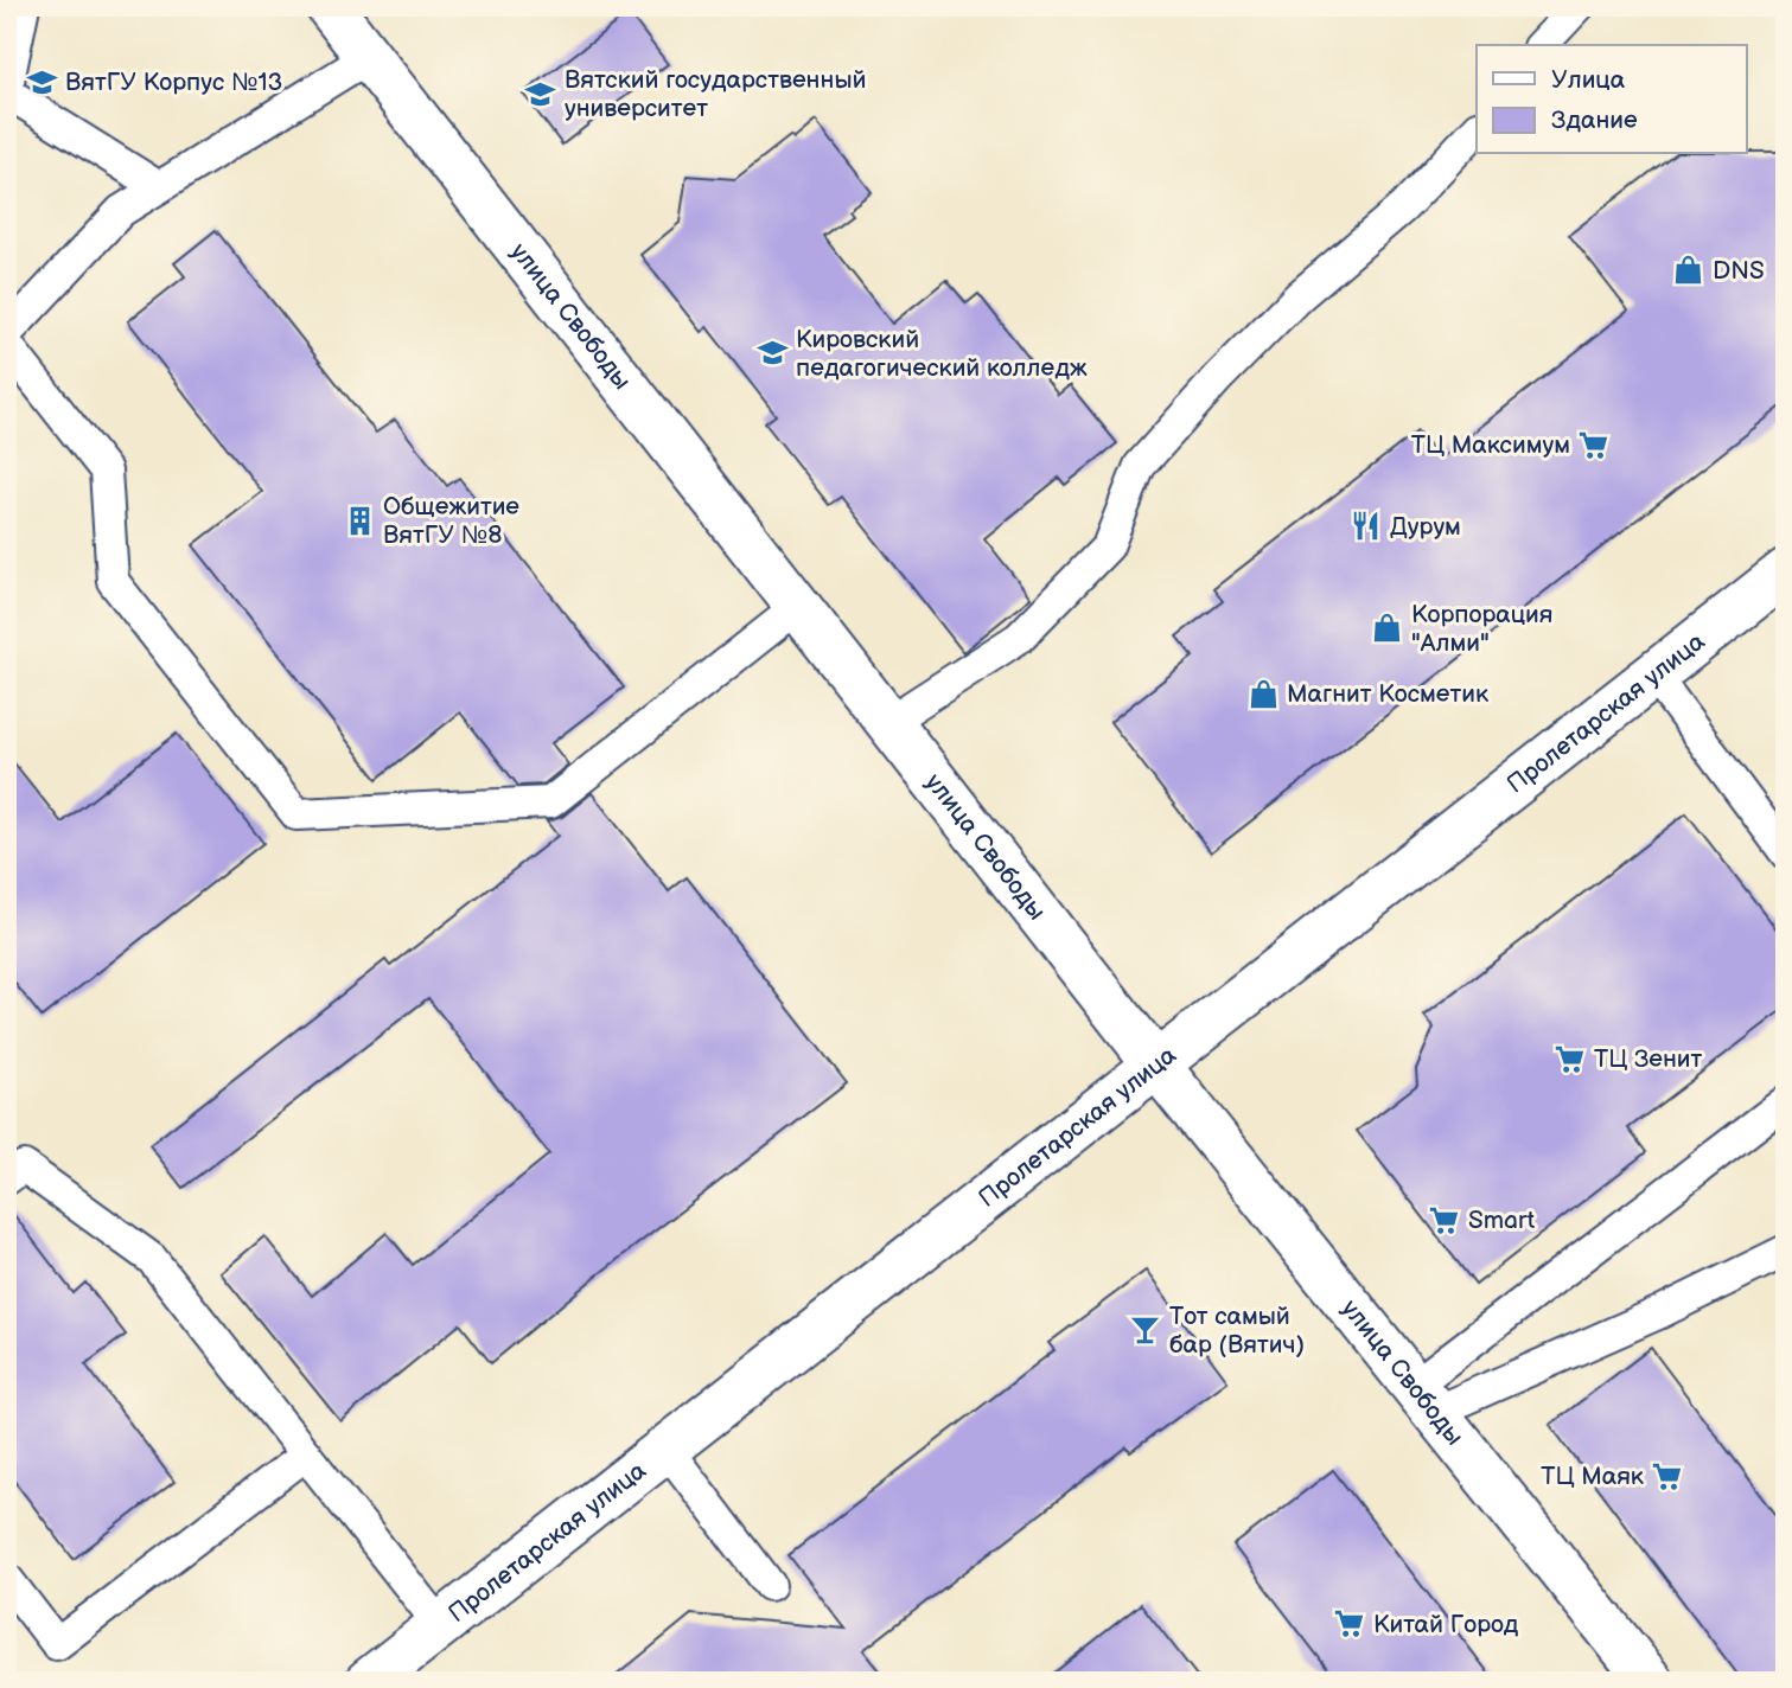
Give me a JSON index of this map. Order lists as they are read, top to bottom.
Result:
{
  "streets": {
    "street": ["улица Свободы", "Пролетарская улица"]
  },
  "crossings": [
    ["улица Свободы", "Пролетарская улица"]
  ],
  "places": {
    "school or university": ["ВятГУ Корпус №13", "Вятский государственный университет", "Кировский педагогический колледж"],
    "shop": ["DNS", "Корпорация \"Алми\"", "Магнит Косметик"],
    "supermarket": [
      "ТЦ Максимум",
      "ТЦ Зенит",
      "Smart",
      "ТЦ Маяк",
      "Китай Город"
    ],
    "building": ["Общежитие ВятГУ №8"],
    "restaurant": ["Дурум"],
    "bar": ["Тот самый бар (Вятич)"]
  },
  "legend": ["Улица", "Здание"]
}
